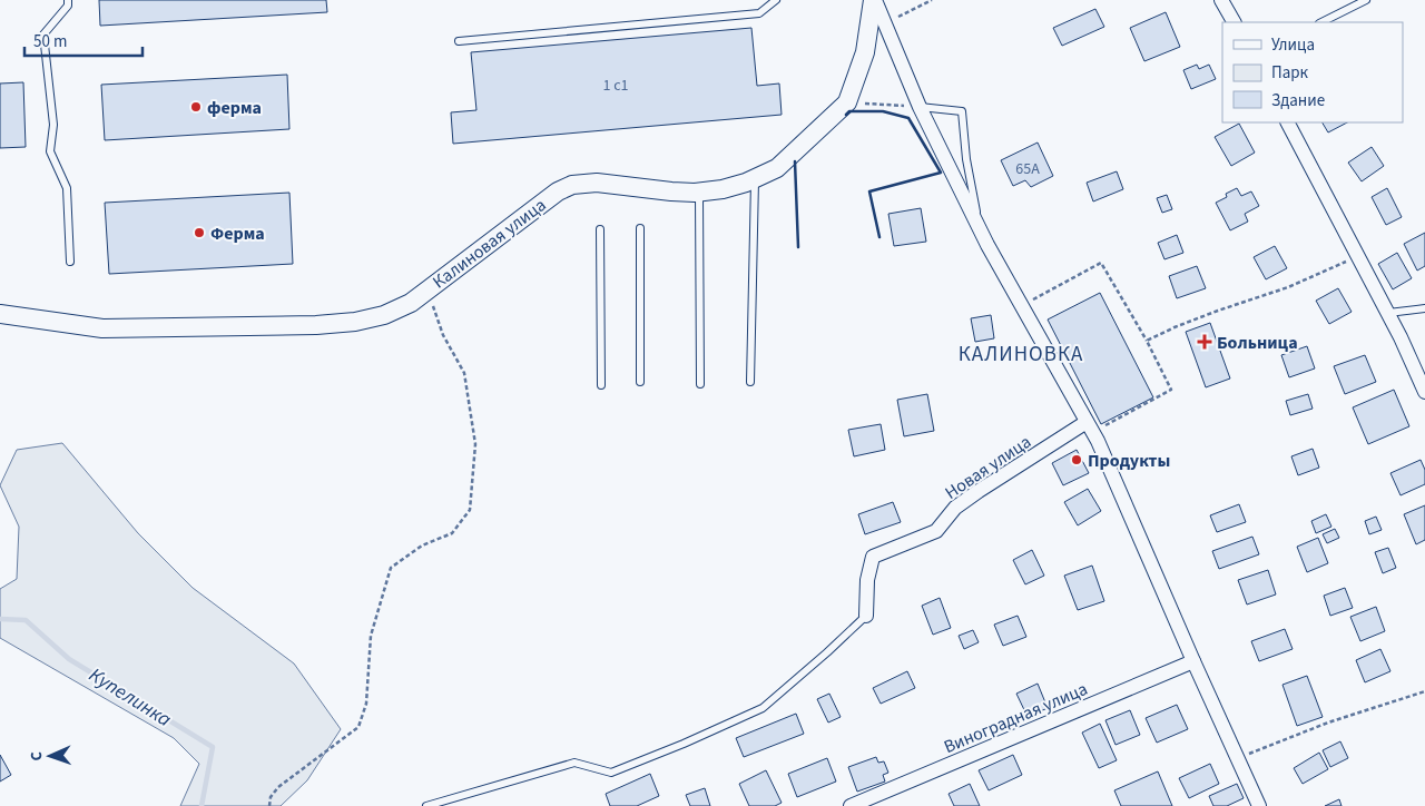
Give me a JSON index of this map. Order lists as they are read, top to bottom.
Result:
{
  "streets": {
    "street": ["Калиновая улица", "Новая улица", "Виноградная улица"]
  },
  "districts": ["КАЛИНОВКА"],
  "water": ["Купелинка"],
  "places": {
    "other": ["ферма", "Ферма", "Продукты"],
    "health": ["Больница"]
  },
  "house_numbers": ["1 с1", "65А"],
  "legend": ["Улица", "Парк", "Здание"],
  "scale_bar": "50 m",
  "north": "left"
}
